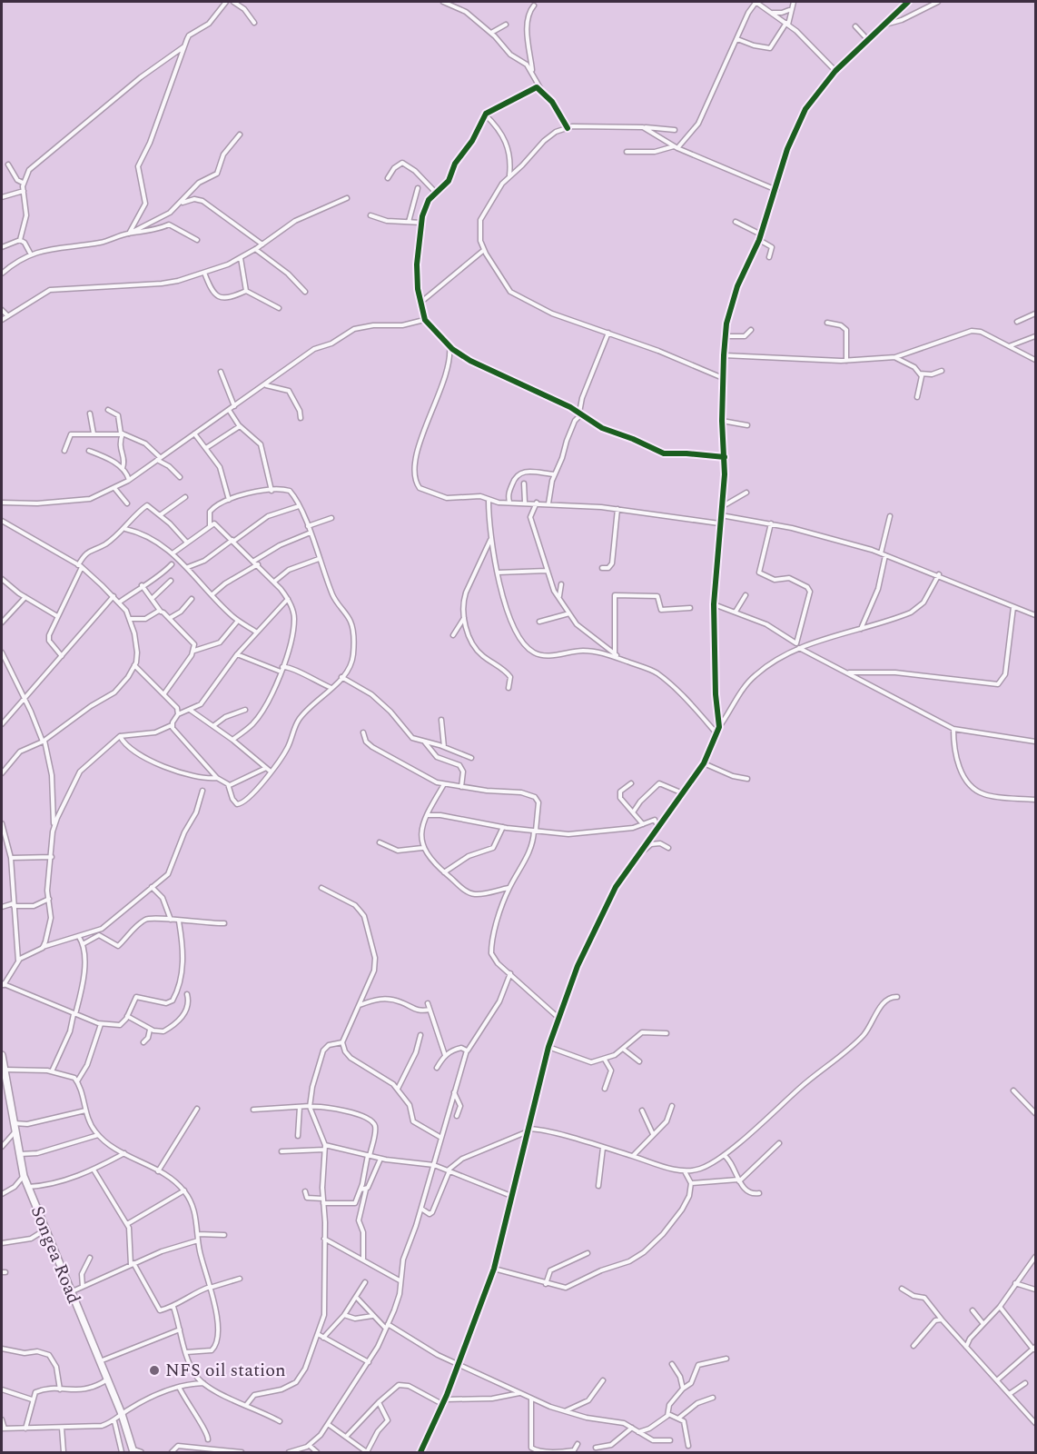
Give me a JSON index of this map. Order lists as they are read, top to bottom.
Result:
{
  "streets": {
    "highway": ["Songea Road"]
  },
  "places": ["NFS oil station"]
}
